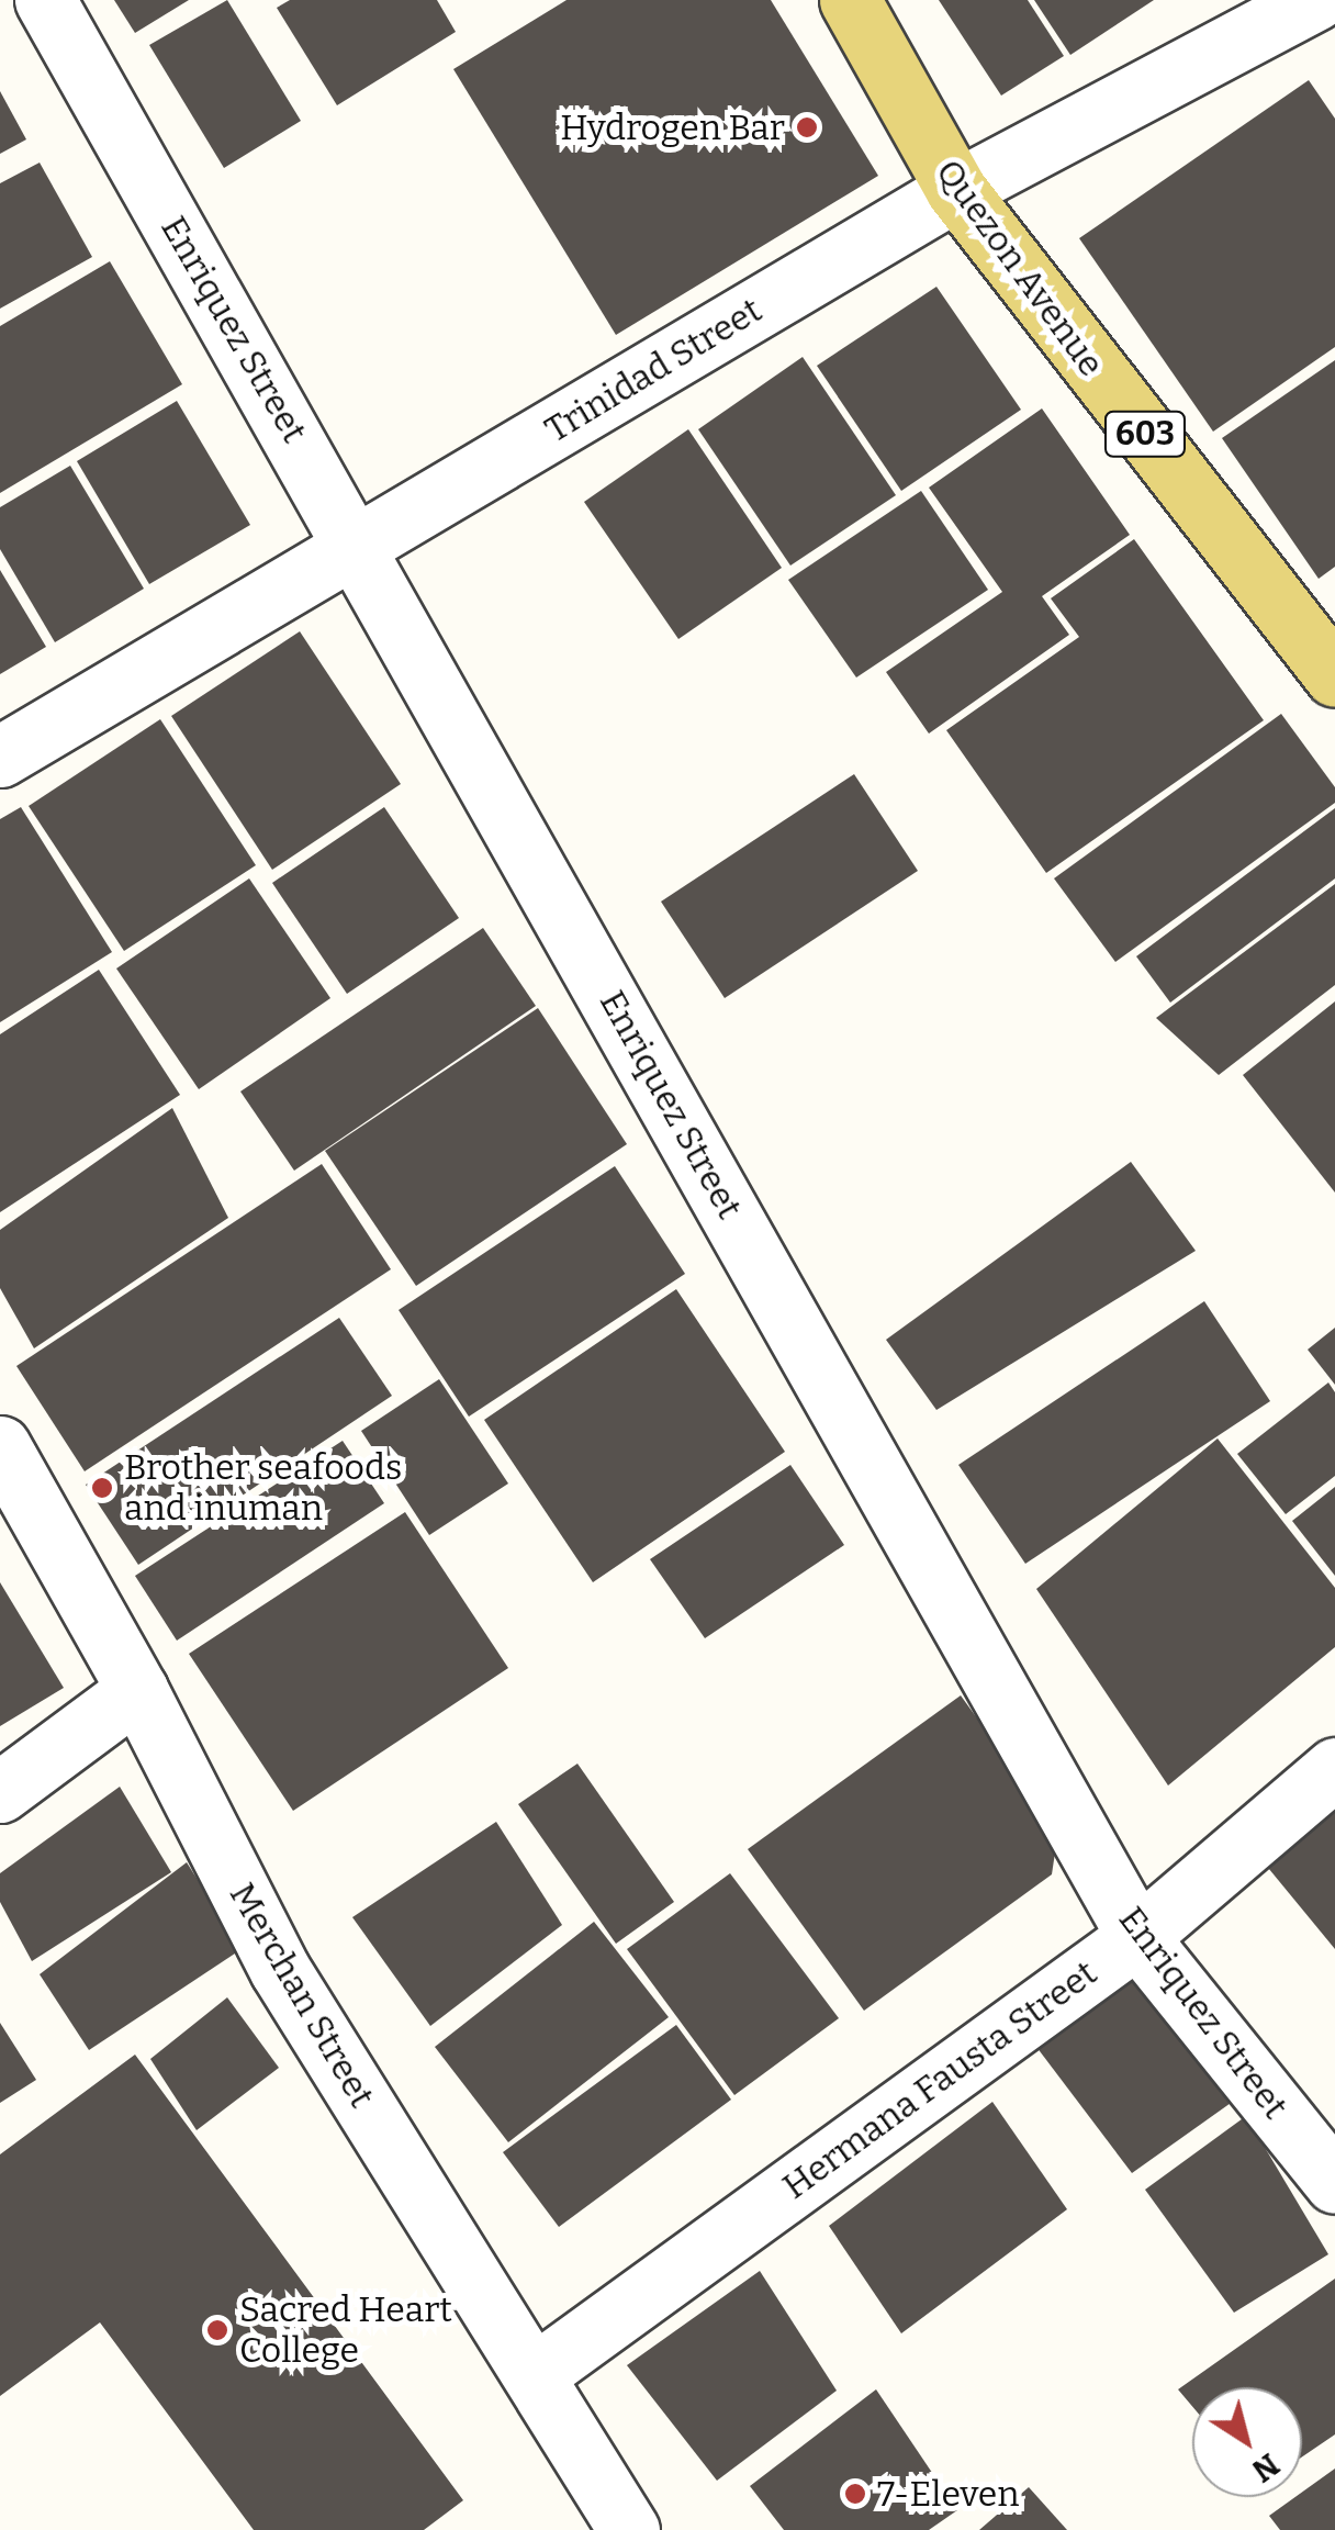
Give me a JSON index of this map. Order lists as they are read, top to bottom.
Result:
{
  "streets": {
    "main road": ["Quezon Avenue", "603"],
    "street": [
      "Enriquez Street",
      "Trinidad Street",
      "Merchan Street",
      "Hermana Fausta Street"
    ]
  },
  "crossings": [
    ["Quezon Avenue", "Trinidad Street"],
    ["Enriquez Street", "Trinidad Street"],
    ["Enriquez Street", "Hermana Fausta Street"],
    ["Merchan Street", "Hermana Fausta Street"]
  ],
  "places": [
    "Hydrogen Bar",
    "Brother seafoods and inuman",
    "Sacred Heart College",
    "7-Eleven"
  ],
  "north": "bottom right"
}
